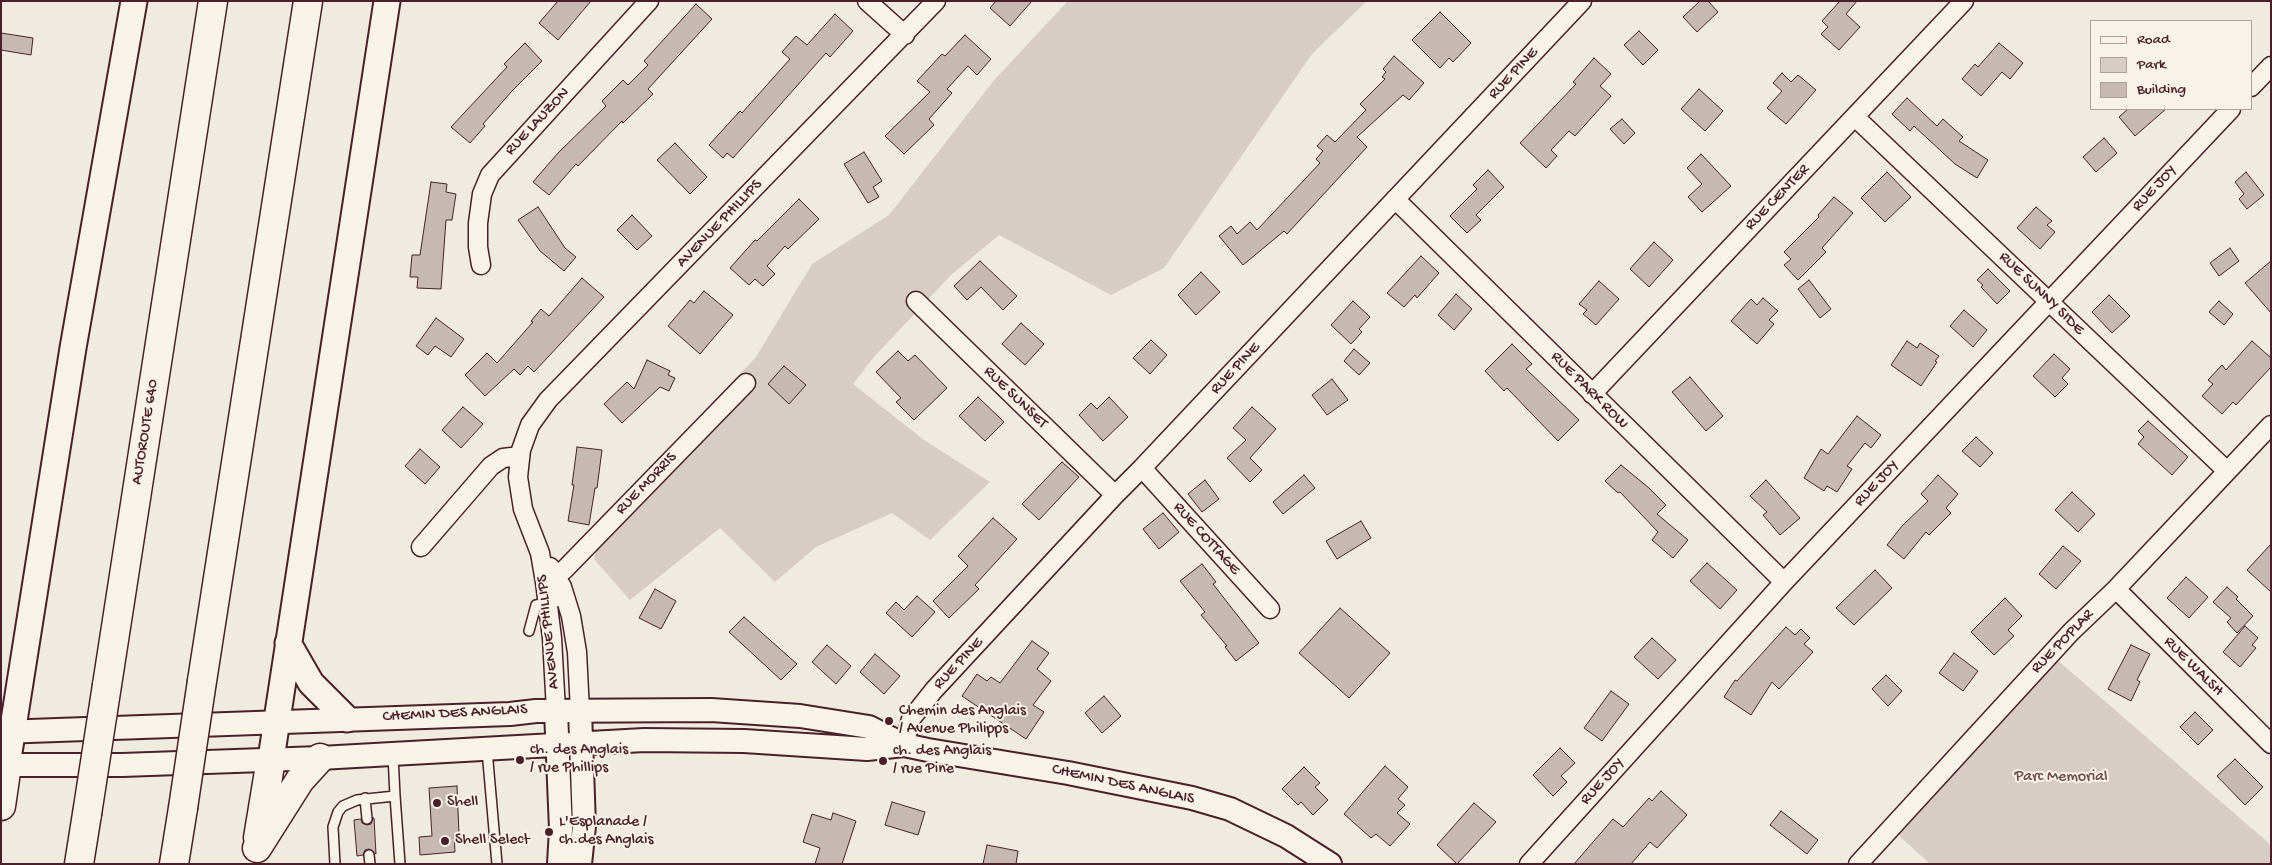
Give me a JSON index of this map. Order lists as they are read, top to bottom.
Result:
{
  "streets": {
    "highway": ["AUTOROUTE 640"],
    "street": [
      "RUE PINE",
      "RUE LAUZON",
      "RUE JOY",
      "RUE CENTER",
      "AVENUE PHILLIPS",
      "RUE SUNNY SIDE",
      "RUE PARK ROW",
      "RUE SUNSET",
      "RUE MORRIS",
      "RUE COTTAGE",
      "RUE POPLAR",
      "RUE WALSH",
      "CHEMIN DES ANGLAIS"
    ]
  },
  "crossings": [
    ["RUE PINE", "RUE PARK ROW"],
    ["RUE PINE", "RUE SUNSET"],
    ["RUE PINE", "RUE COTTAGE"],
    ["RUE PINE", "CHEMIN DES ANGLAIS"],
    ["RUE JOY", "RUE SUNNY SIDE"],
    ["RUE JOY", "RUE PARK ROW"],
    ["RUE CENTER", "RUE SUNNY SIDE"],
    ["RUE CENTER", "RUE PARK ROW"],
    ["AVENUE PHILLIPS", "RUE MORRIS"],
    ["AVENUE PHILLIPS", "CHEMIN DES ANGLAIS"],
    ["RUE SUNNY SIDE", "RUE POPLAR"],
    ["RUE POPLAR", "RUE WALSH"]
  ],
  "parks": ["Parc Memorial"],
  "places": [
    "Chemin des Anglais / Avenue Philipps",
    "ch. des Anglais / rue Phillips",
    "ch. des Anglais / rue Pine",
    "Shell",
    "L'Esplanade / ch.des Anglais",
    "Shell Select"
  ],
  "legend": ["Road", "Park", "Building"]
}
